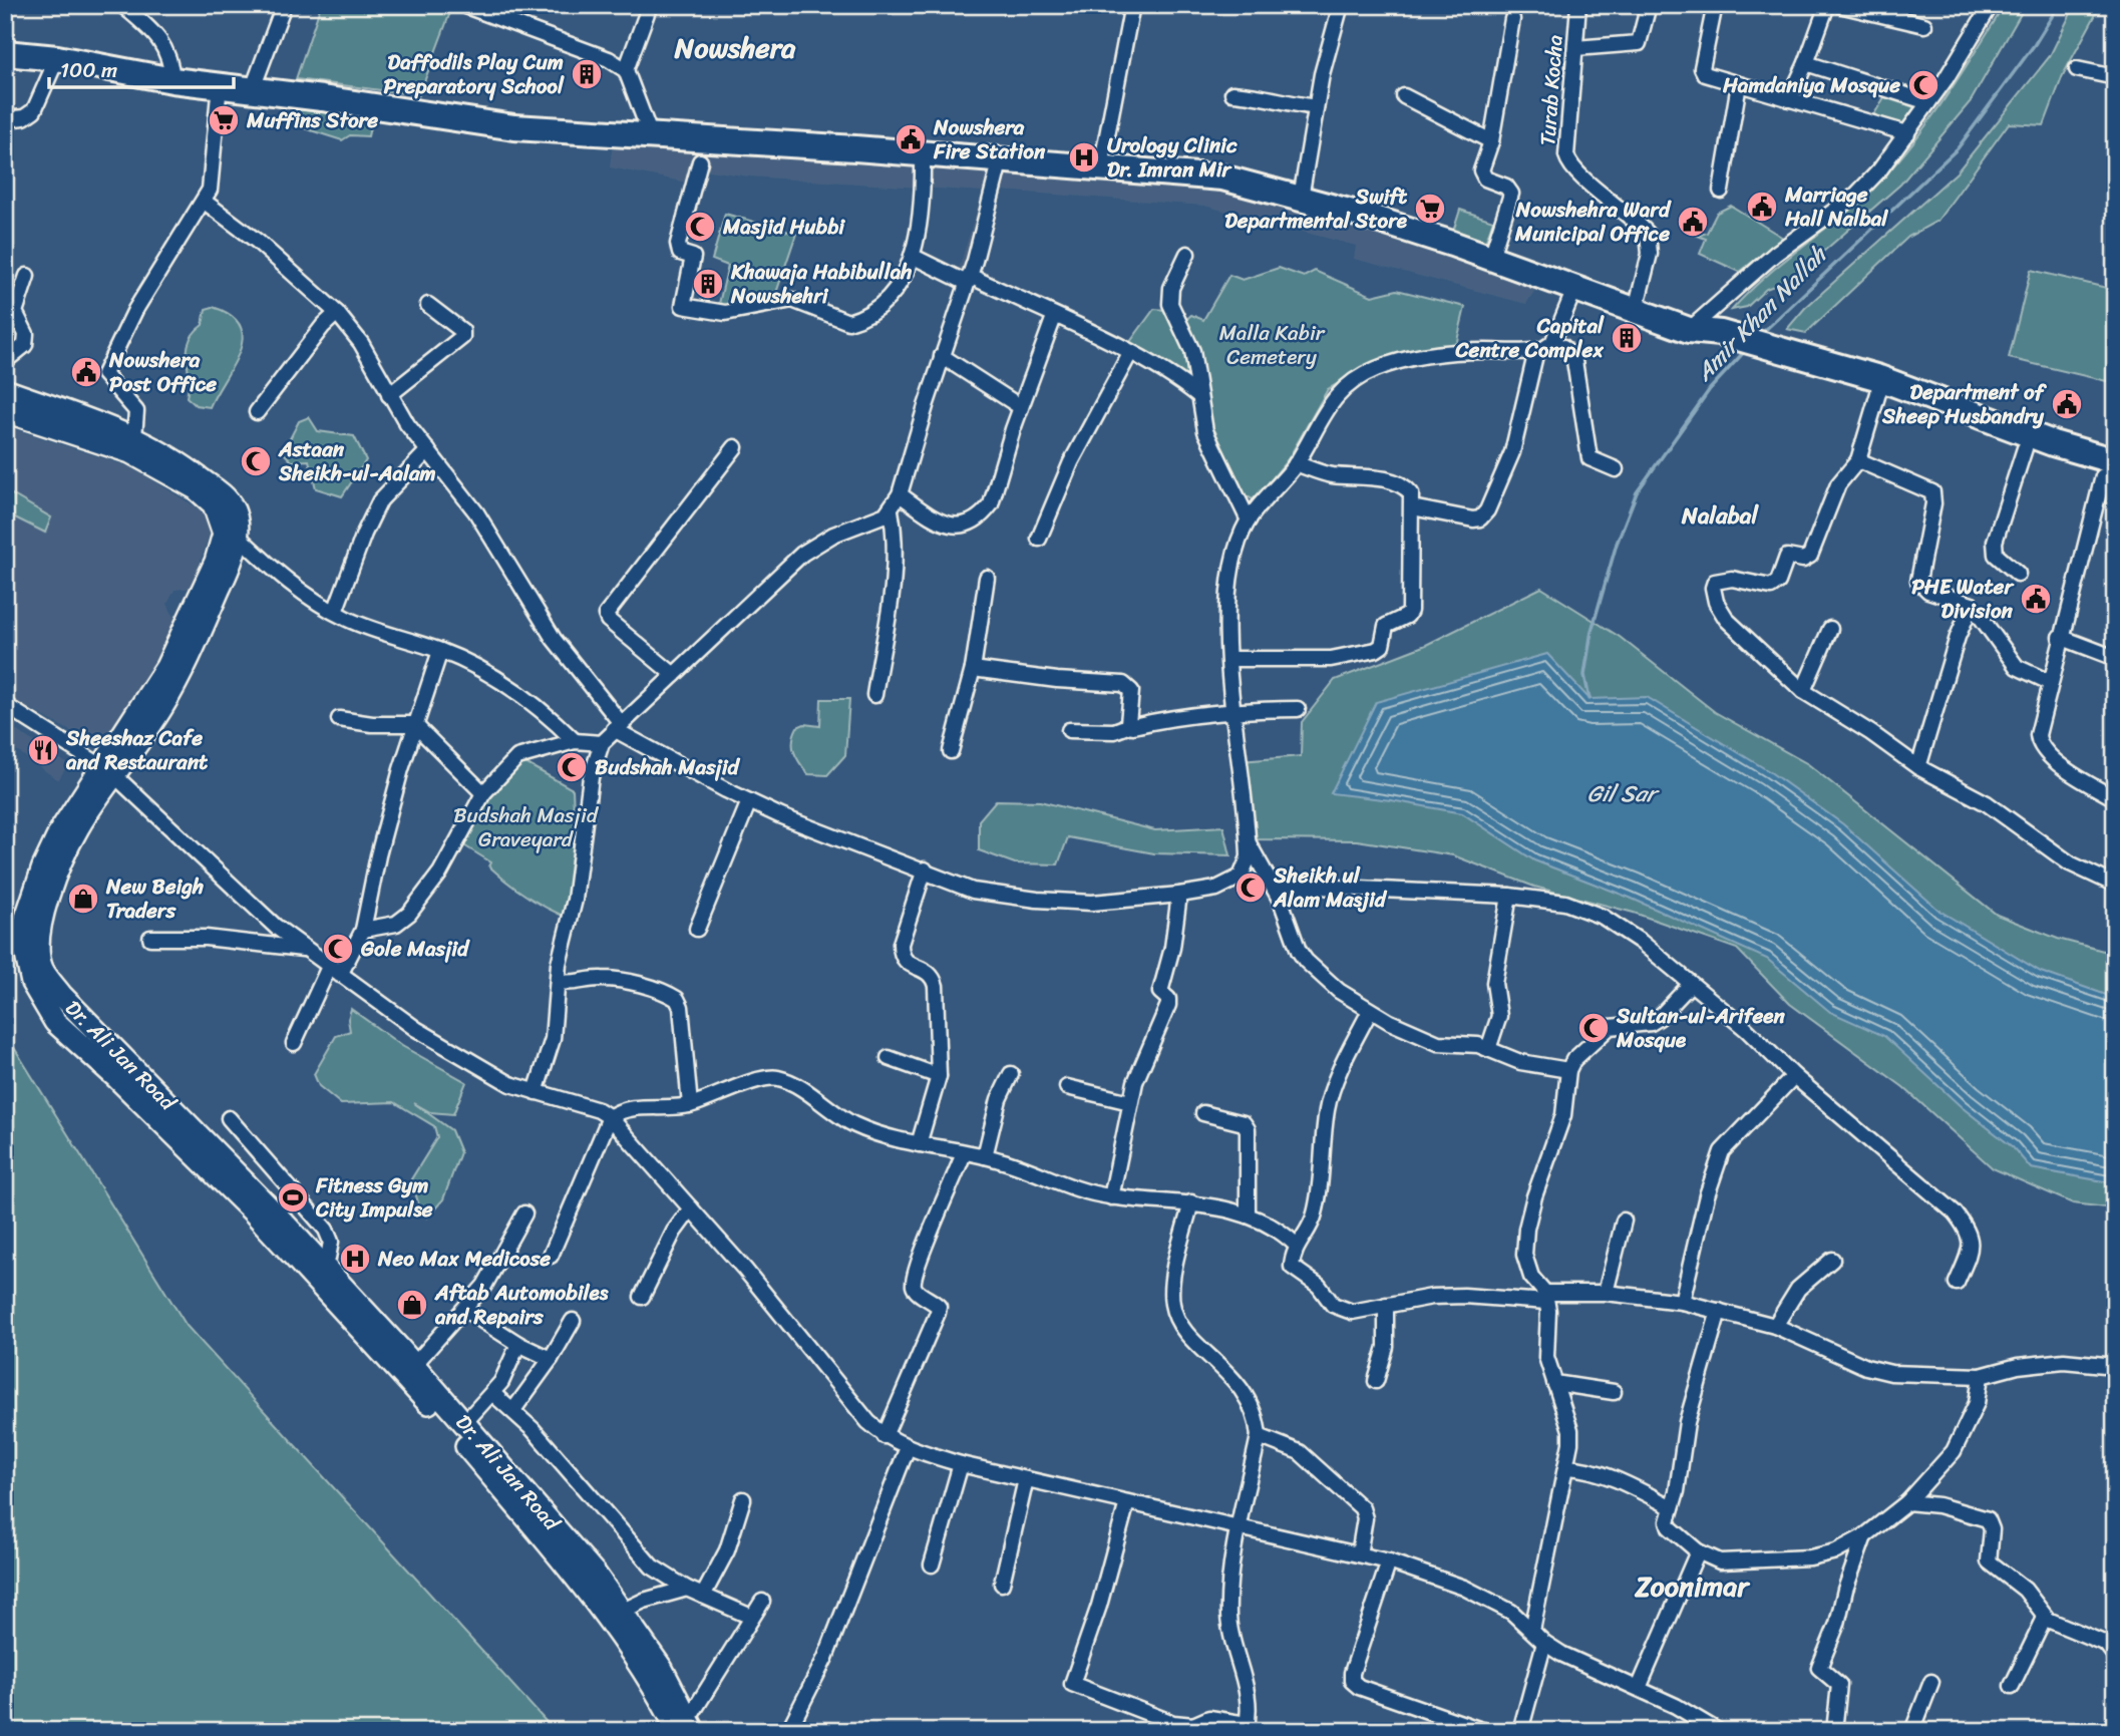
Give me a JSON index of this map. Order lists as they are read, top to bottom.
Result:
{
  "streets": {
    "main road": ["Dr. Ali Jan Road"],
    "street": ["Turab Kocha"]
  },
  "districts": ["Nowshera", "Nalabal", "Zoonimar"],
  "water": ["Amir Khan Nallah", "Gil Sar"],
  "parks": ["Malla Kabir Cemetery", "Budshah Masjid Graveyard"],
  "places": {
    "building": ["Daffodils Play Cum Preparatory School", "Khawaja Habibullah Nowshehri", "Capital Centre Complex"],
    "mosque": [
      "Hamdaniya Mosque",
      "Masjid Hubbi",
      "Astaan Sheikh-ul-Aalam",
      "Budshah Masjid",
      "Sheikh ul Alam Masjid",
      "Gole Masjid",
      "Sultan-ul-Arifeen Mosque"
    ],
    "supermarket": ["Muffins Store", "Swift Departmental Store"],
    "public building": [
      "Nowshera Fire Station",
      "Marriage Hall Nalbal",
      "Nowshehra Ward Municipal Office",
      "Nowshera Post Office",
      "Department of Sheep Husbandry",
      "PHE Water Division"
    ],
    "hospital": ["Urology Clinic Dr. Imran Mir", "Neo Max Medicose"],
    "restaurant": ["Sheeshaz Cafe and Restaurant"],
    "shop": ["New Beigh Traders", "Aftab Automobiles and Repairs"],
    "sports": ["Fitness Gym City Impulse"]
  },
  "scale_bar": "100 m"
}
